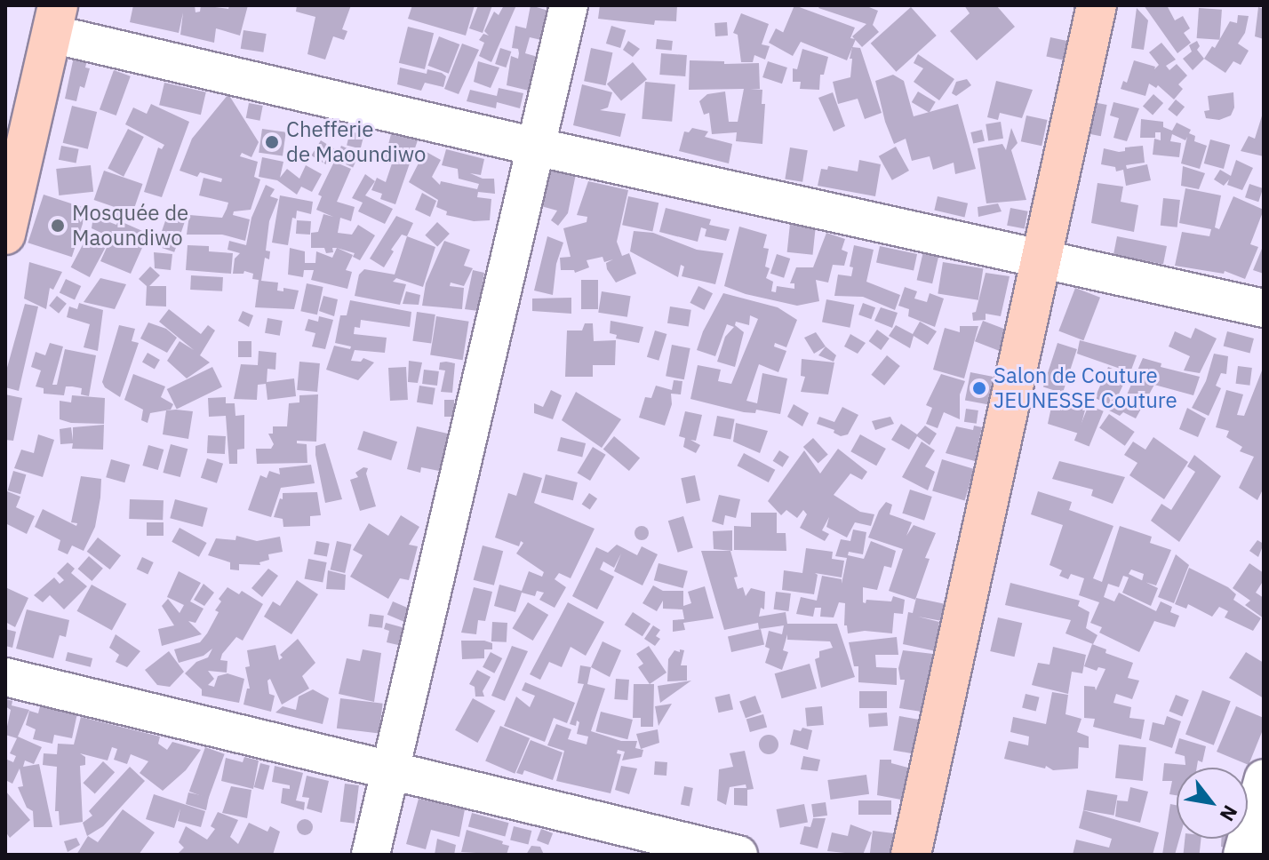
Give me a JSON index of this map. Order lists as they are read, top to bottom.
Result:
{
  "places": ["Chefferie de Maoundiwo", "Mosquée de Maoundiwo", "Salon de Couture JEUNESSE Couture"],
  "north": "bottom right"
}
